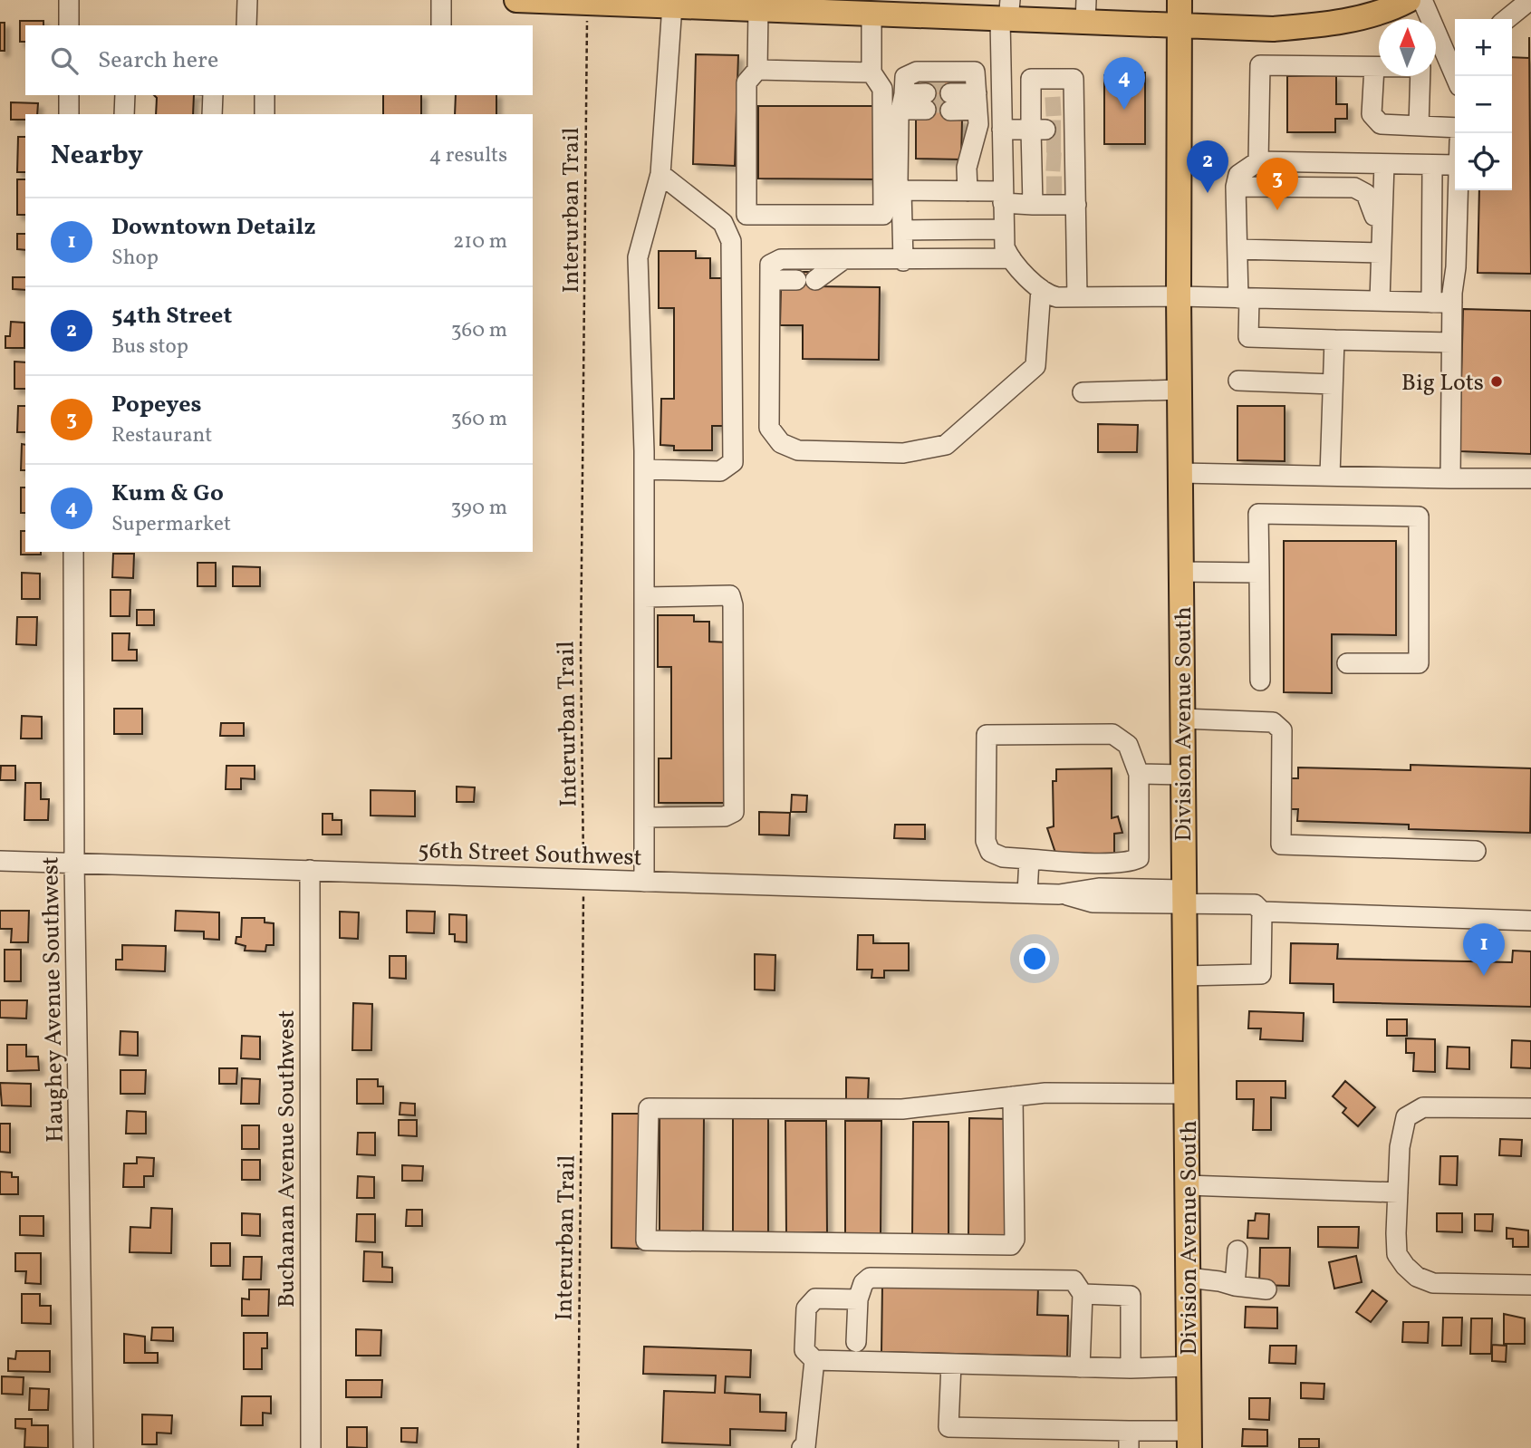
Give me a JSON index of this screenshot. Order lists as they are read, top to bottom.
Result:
{
  "streets": {
    "main road": ["Division Avenue South"],
    "street": ["56th Street Southwest", "Haughey Avenue Southwest", "Buchanan Avenue Southwest"],
    "path": ["Interurban Trail"]
  },
  "crossings": [
    ["Interurban Trail", "56th Street Southwest"],
    ["Division Avenue South", "56th Street Southwest"],
    ["56th Street Southwest", "Haughey Avenue Southwest"],
    ["56th Street Southwest", "Buchanan Avenue Southwest"]
  ],
  "places": ["Big Lots"],
  "north": "top",
  "page": {
    "map_buttons": ["+", "−"],
    "search": "Search here",
    "pins": [
      "4",
      "2",
      "3",
      "1"
    ],
    "heading": ["Nearby", "4 results"],
    "list": [
      {
        "mark": "1",
        "name": "Downtown Detailz",
        "note": "Shop",
        "value": "210 m"
      },
      {
        "mark": "2",
        "name": "54th Street",
        "note": "Bus stop",
        "value": "360 m"
      },
      {
        "mark": "3",
        "name": "Popeyes",
        "note": "Restaurant",
        "value": "360 m"
      },
      {
        "mark": "4",
        "name": "Kum & Go",
        "note": "Supermarket",
        "value": "390 m"
      }
    ]
  }
}
